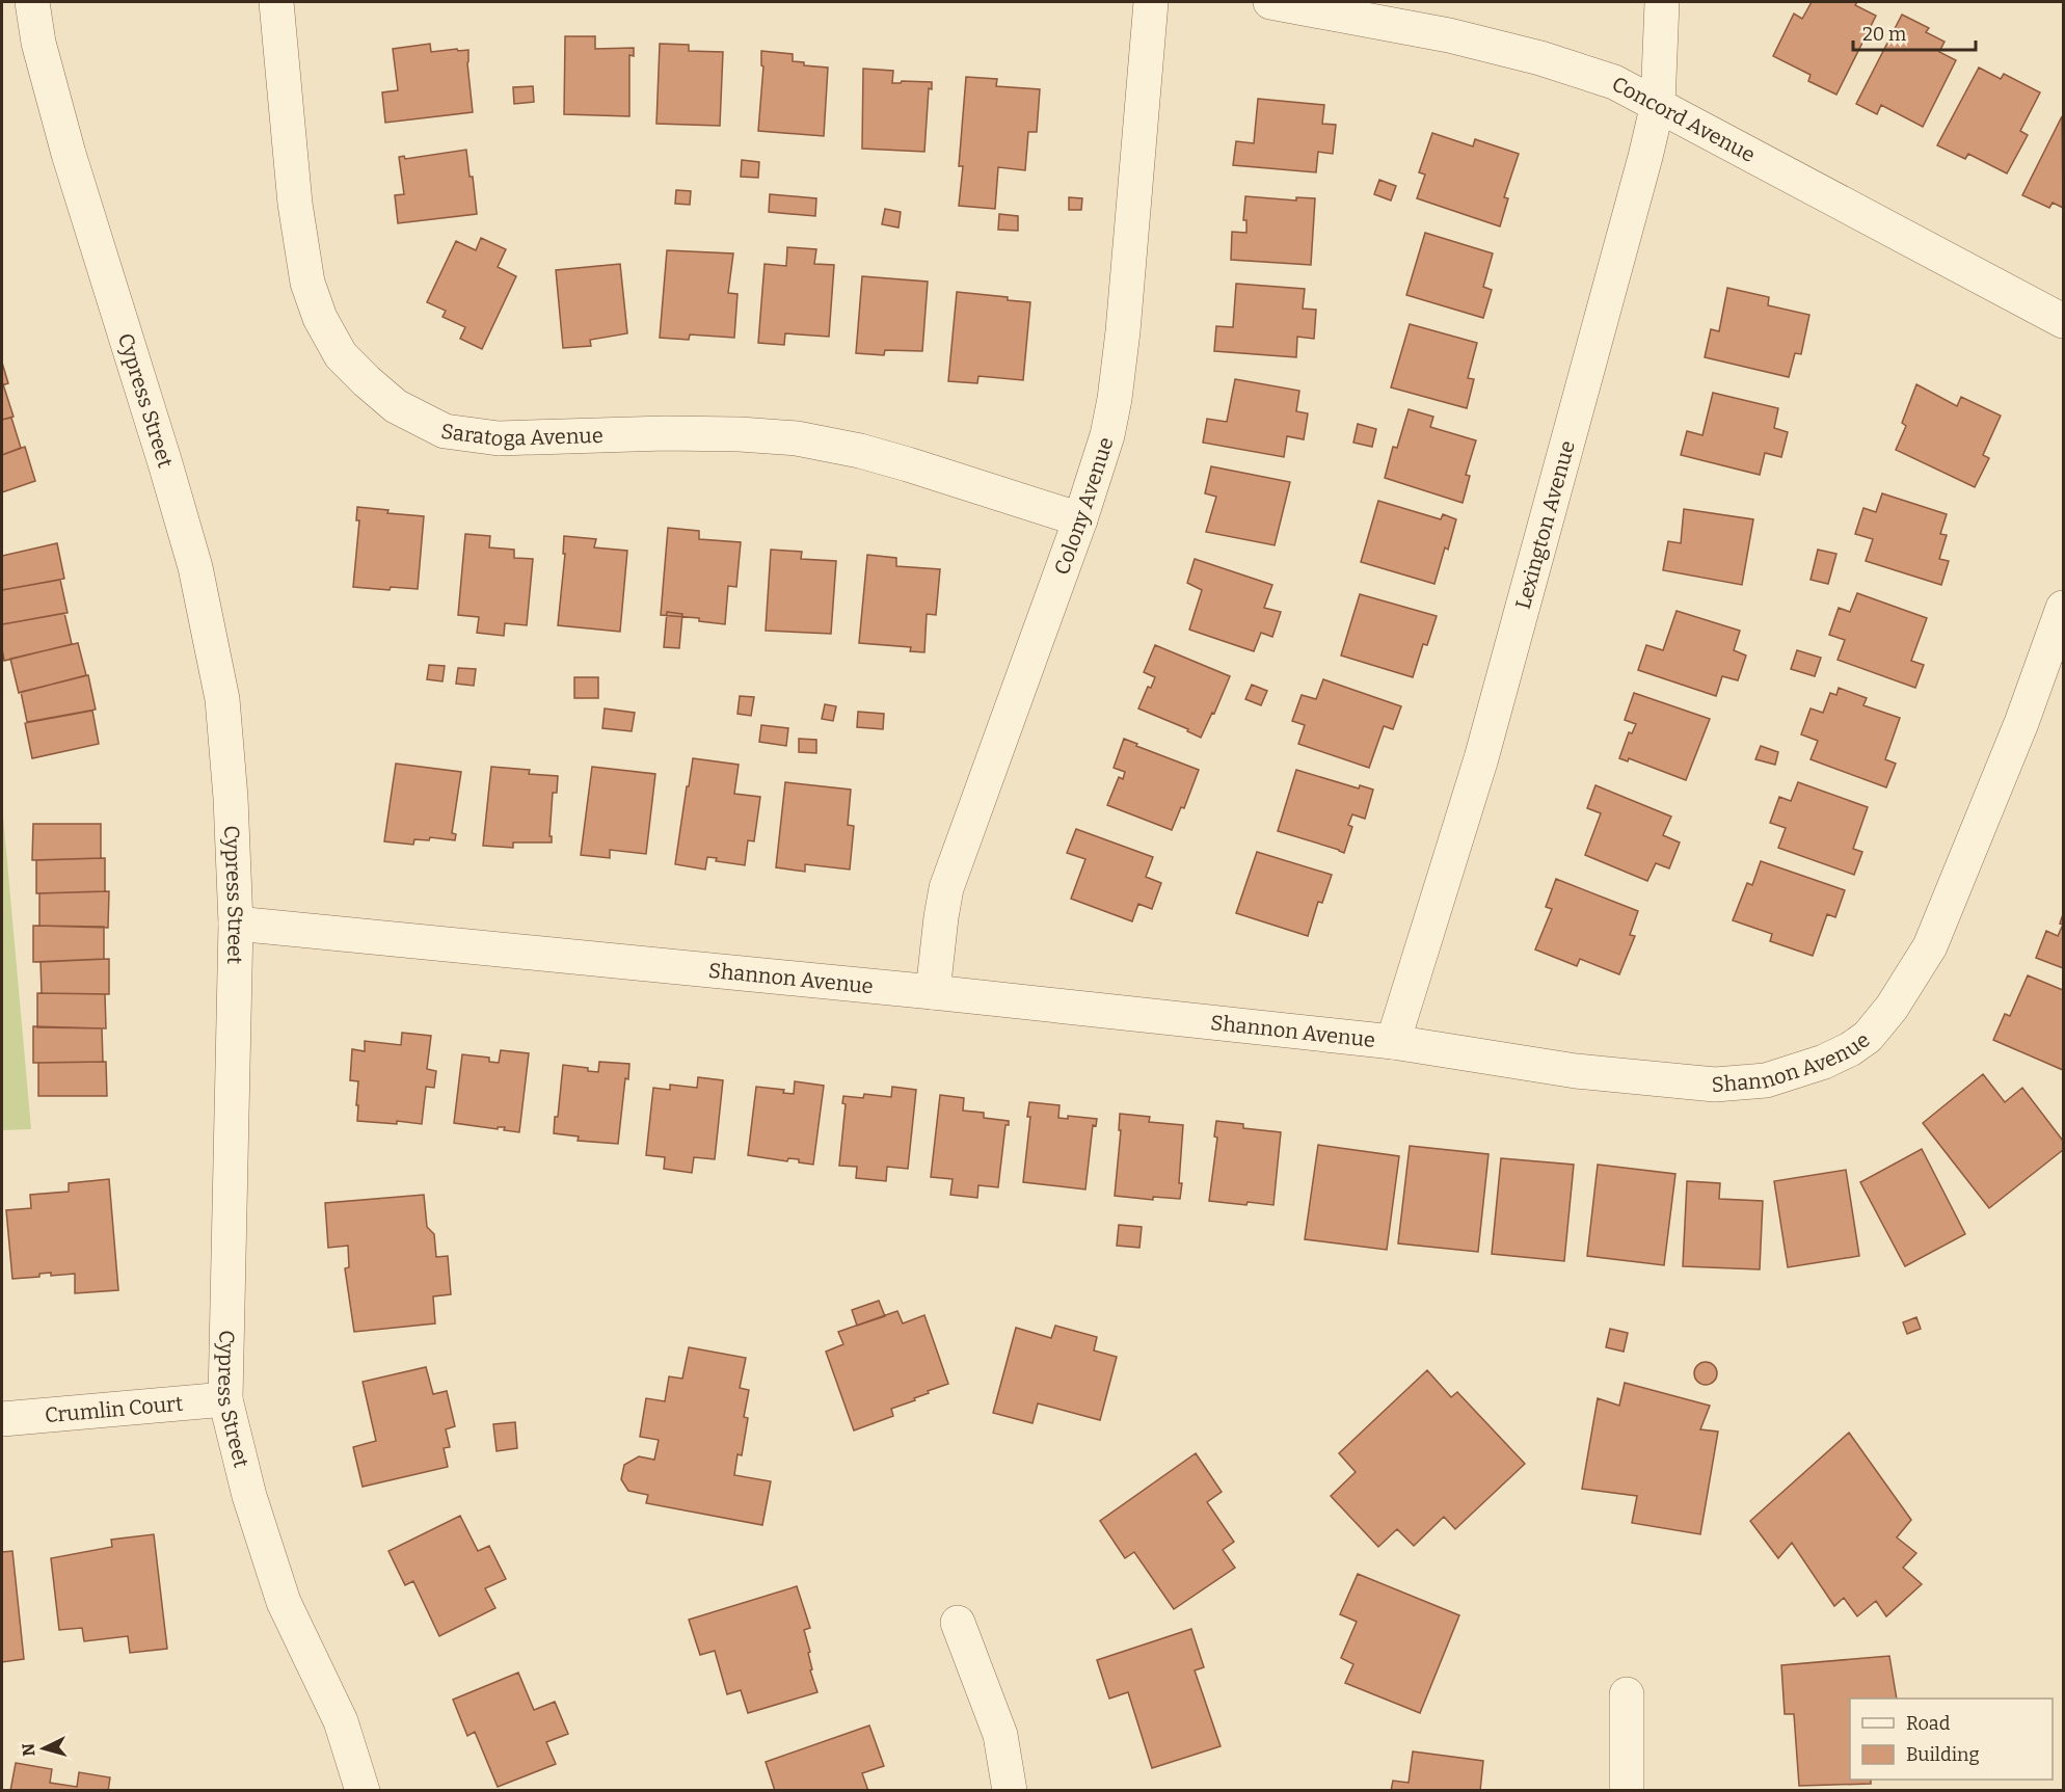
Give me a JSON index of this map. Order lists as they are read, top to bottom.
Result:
{
  "streets": {
    "street": [
      "Concord Avenue",
      "Cypress Street",
      "Saratoga Avenue",
      "Colony Avenue",
      "Lexington Avenue",
      "Shannon Avenue",
      "Crumlin Court"
    ]
  },
  "crossings": [
    ["Concord Avenue", "Lexington Avenue"],
    ["Cypress Street", "Shannon Avenue"],
    ["Cypress Street", "Crumlin Court"],
    ["Saratoga Avenue", "Colony Avenue"],
    ["Colony Avenue", "Shannon Avenue"],
    ["Lexington Avenue", "Shannon Avenue"]
  ],
  "legend": ["Road", "Building"],
  "scale_bar": "20 m",
  "north": "left"
}
